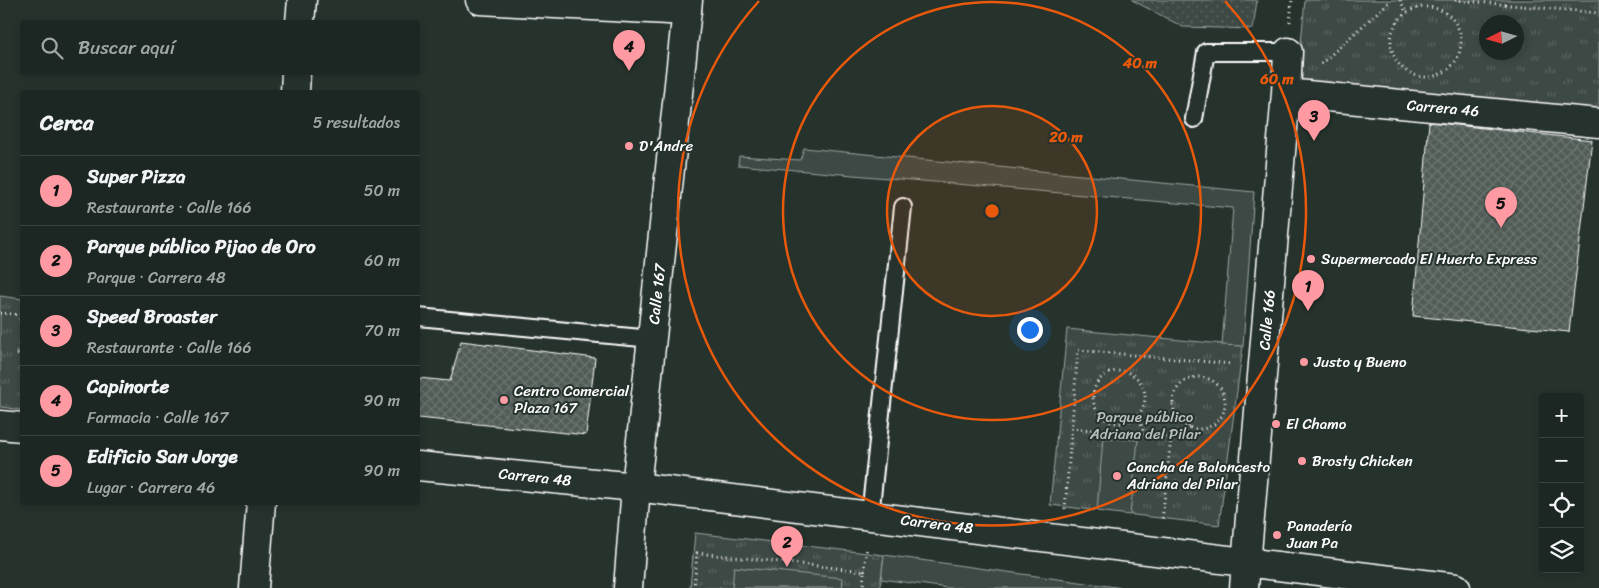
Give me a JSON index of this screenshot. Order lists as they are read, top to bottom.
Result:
{
  "streets": {
    "street": [
      "Carrera 46",
      "Calle 167",
      "Calle 166",
      "Carrera 48"
    ]
  },
  "crossings": [
    ["Carrera 46", "Calle 166"],
    ["Calle 167", "Carrera 48"],
    ["Calle 166", "Carrera 48"]
  ],
  "parks": ["Parque público Adriana del Pilar"],
  "places": [
    "D'Andre",
    "Supermercado El Huerto Express",
    "Justo y Bueno",
    "Centro Comercial Plaza 167",
    "El Chamo",
    "Brosty Chicken",
    "Cancha de Baloncesto Adriana del Pilar",
    "Panadería Juan Pa"
  ],
  "north": "left",
  "page": {
    "search": "Buscar aquí",
    "pins": [
      "4",
      "3",
      "5",
      "1",
      "2"
    ],
    "heading": ["Cerca", "5 resultados"],
    "list": [
      {
        "mark": "1",
        "name": "Super Pizza",
        "note": "Restaurante · Calle 166",
        "value": "50 m"
      },
      {
        "mark": "2",
        "name": "Parque público Pijao de Oro",
        "note": "Parque · Carrera 48",
        "value": "60 m"
      },
      {
        "mark": "3",
        "name": "Speed Broaster",
        "note": "Restaurante · Calle 166",
        "value": "70 m"
      },
      {
        "mark": "4",
        "name": "Capinorte",
        "note": "Farmacia · Calle 167",
        "value": "90 m"
      },
      {
        "mark": "5",
        "name": "Edificio San Jorge",
        "note": "Lugar · Carrera 46",
        "value": "90 m"
      }
    ],
    "map_buttons": ["+", "−"]
  },
  "rings": ["40 m", "60 m", "20 m"]
}
